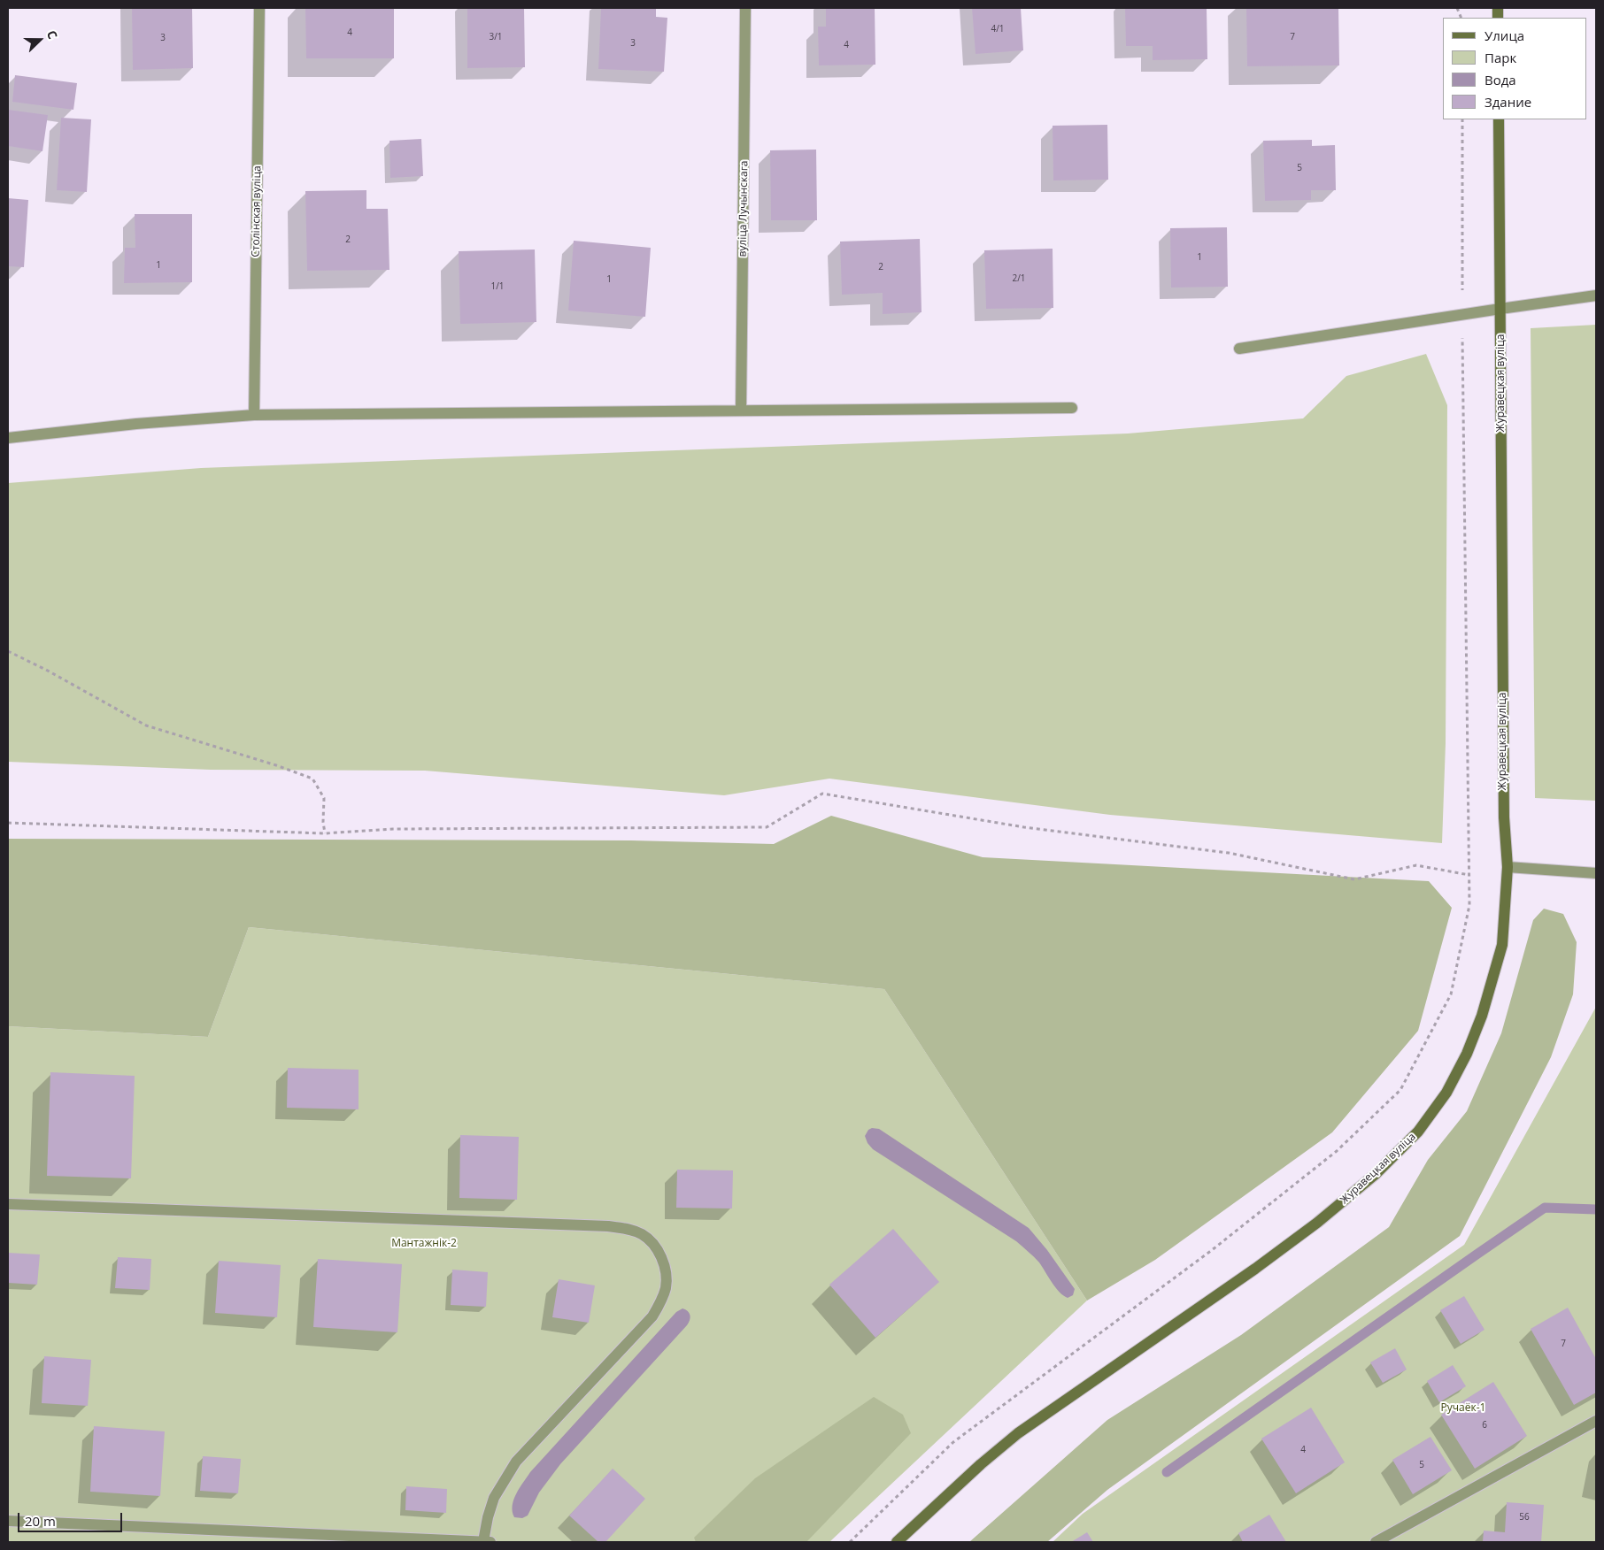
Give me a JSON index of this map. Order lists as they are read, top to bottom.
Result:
{
  "streets": {
    "street": ["вуліца Лучынскага", "Столінская вуліца", "Журавецкая вуліца"]
  },
  "parks": ["Мантажнік-2", "Ручаёк-1"],
  "house_numbers": [
    "4/1",
    "4",
    "3/1",
    "7",
    "3",
    "3",
    "4",
    "5",
    "2",
    "1",
    "1",
    "2",
    "2/1",
    "1",
    "1/1",
    "7",
    "6",
    "4",
    "5",
    "56"
  ],
  "legend": [
    "Улица",
    "Парк",
    "Вода",
    "Здание"
  ],
  "scale_bar": "20 m",
  "north": "right"
}
